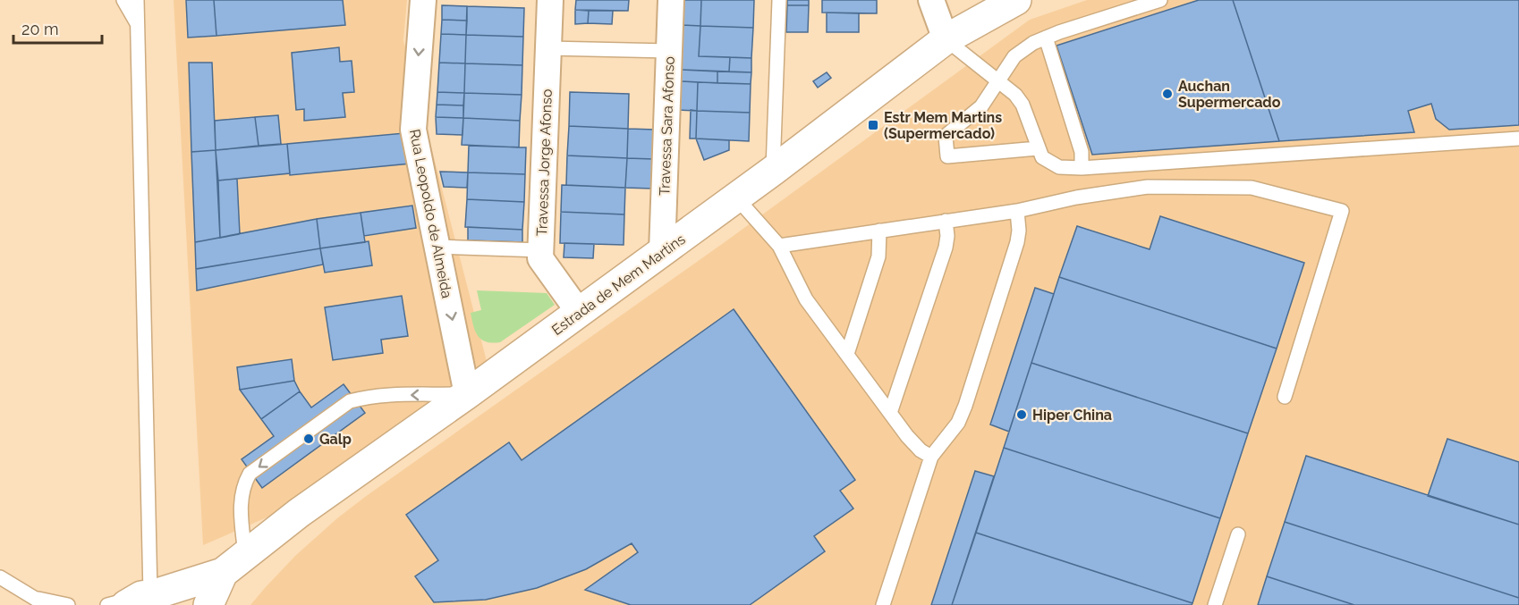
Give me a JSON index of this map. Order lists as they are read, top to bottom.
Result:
{
  "streets": {
    "street": [
      "Travessa Sara Afonso",
      "Travessa Jorge Afonso",
      "Rua Leopoldo de Almeida",
      "Estrada de Mem Martins"
    ]
  },
  "crossings": [
    ["Travessa Sara Afonso", "Estrada de Mem Martins"],
    ["Travessa Jorge Afonso", "Estrada de Mem Martins"],
    ["Rua Leopoldo de Almeida", "Estrada de Mem Martins"]
  ],
  "one_way": ["Rua Leopoldo de Almeida"],
  "places": {
    "other": ["Auchan Supermercado", "Hiper China", "Galp"],
    "transit": ["Estr Mem Martins (Supermercado)"]
  },
  "scale_bar": "20 m"
}
